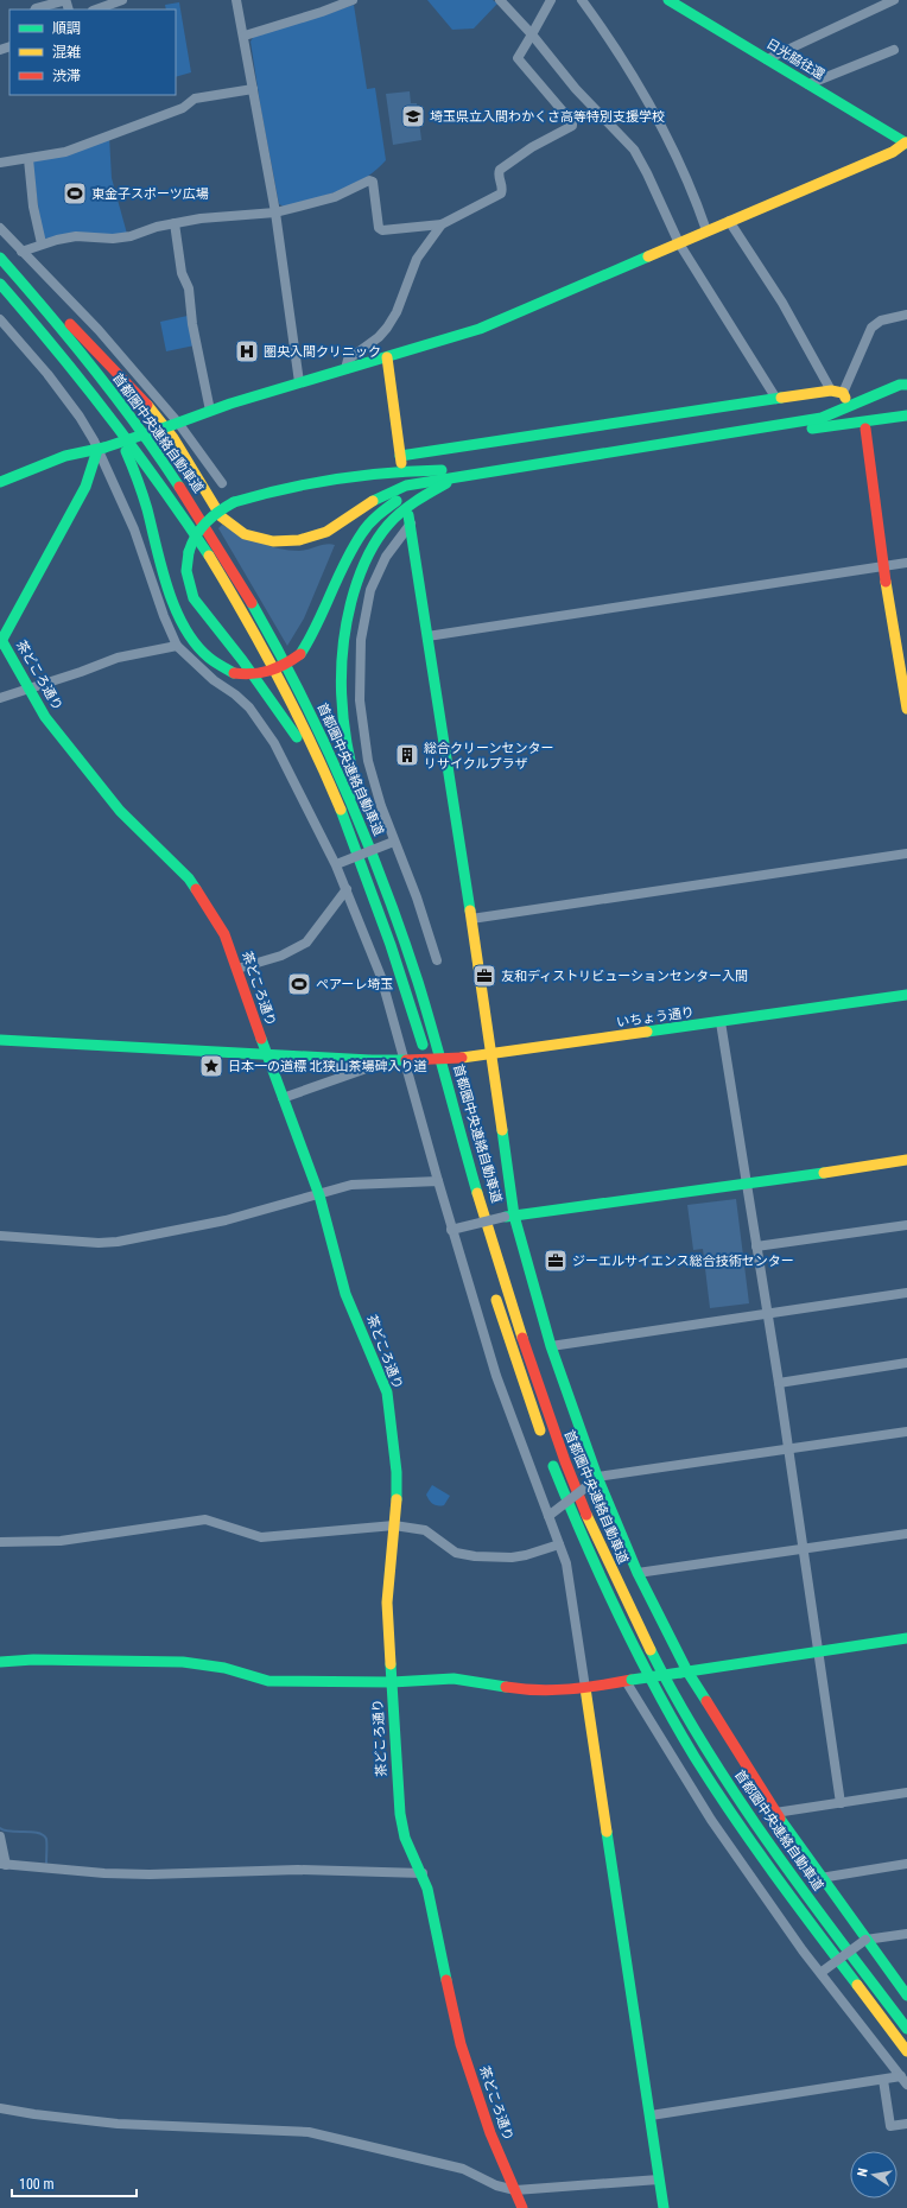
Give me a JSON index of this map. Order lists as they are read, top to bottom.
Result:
{
  "streets": {
    "main road": [
      "日光脇往還",
      "首都圏中央連絡自動車道",
      "茶どころ通り",
      "いちょう通り"
    ]
  },
  "crossings": [
    ["茶どころ通り", "いちょう通り"]
  ],
  "places": {
    "school or university": ["埼玉県立入間わかくさ高等特別支援学校"],
    "sports": ["東金子スポーツ広場", "ペアーレ埼玉"],
    "hospital": ["圏央入間クリニック"],
    "building": ["総合クリーンセンター リサイクルプラザ"],
    "office": ["友和ディストリビューションセンター入間", "ジーエルサイエンス総合技術センター"],
    "place": ["日本一の道標 北狭山茶場碑入り道"]
  },
  "legend": ["順調", "混雑", "渋滞"],
  "scale_bar": "100 m",
  "north": "left"
}
